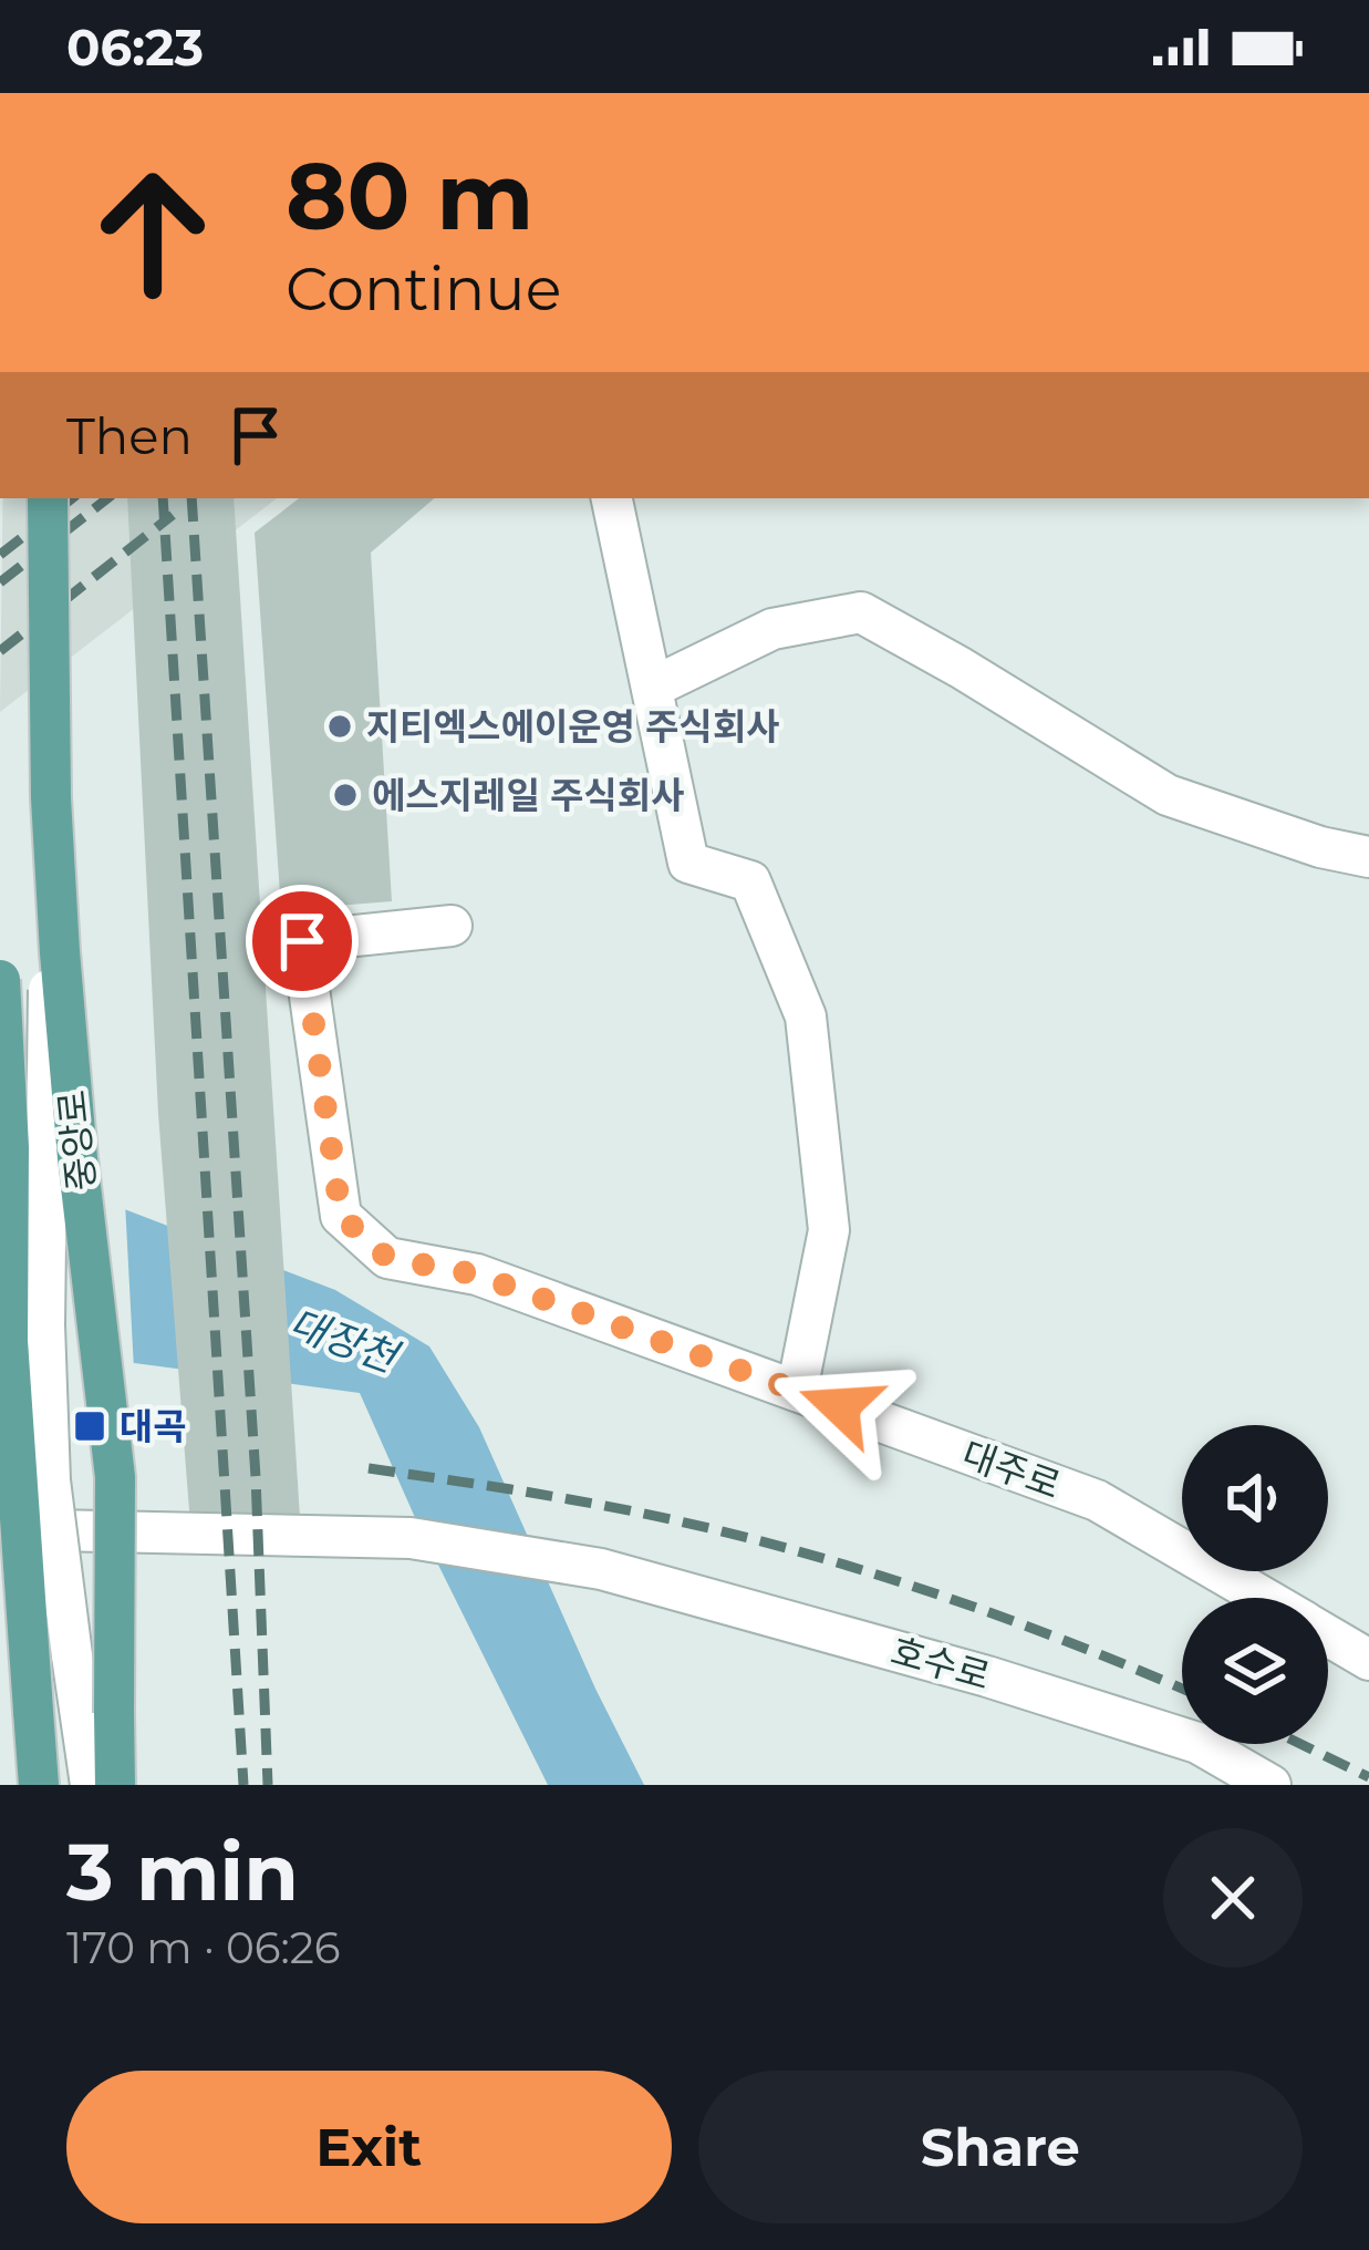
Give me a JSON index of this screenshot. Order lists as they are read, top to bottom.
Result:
{
  "streets": {
    "main road": ["중앙로"],
    "street": ["대주로", "호수로"]
  },
  "water": ["대장천"],
  "places": {
    "other": ["지티엑스에이운영 주식회사", "에스지레일 주식회사"],
    "transit": ["대곡"]
  },
  "page": {
    "status": "06:23",
    "turn": ["80 m", "Continue"],
    "then": "Then",
    "heading": ["3 min", "170 m · 06:26"],
    "buttons": ["Exit", "Share"]
  }
}
